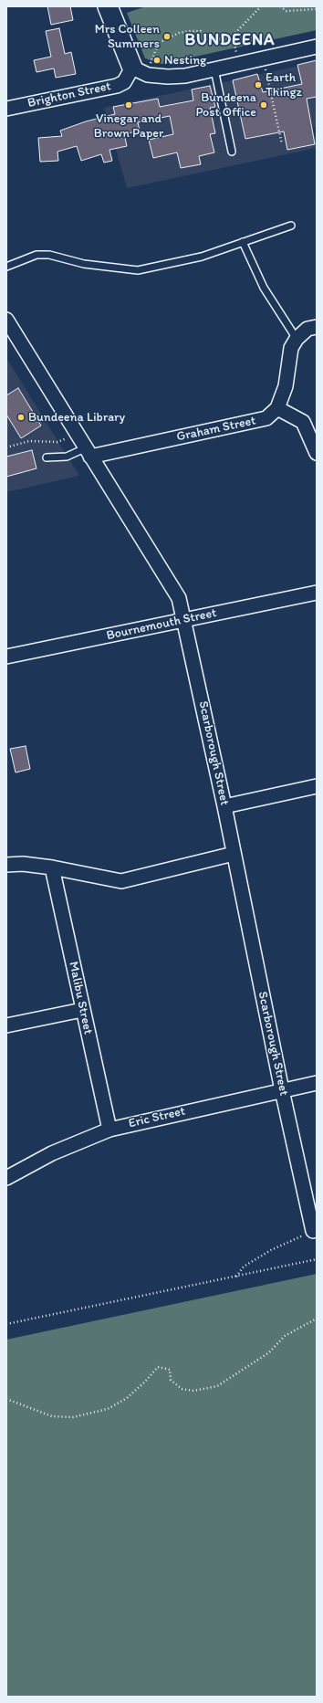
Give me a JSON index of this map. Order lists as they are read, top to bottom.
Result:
{
  "streets": {
    "street": [
      "Brighton Street",
      "Graham Street",
      "Bournemouth Street",
      "Scarborough Street",
      "Malibu Street",
      "Eric Street"
    ]
  },
  "crossings": [
    ["Graham Street", "Scarborough Street"],
    ["Bournemouth Street", "Scarborough Street"],
    ["Scarborough Street", "Eric Street"],
    ["Malibu Street", "Eric Street"]
  ],
  "districts": ["BUNDEENA"],
  "places": [
    "Mrs Colleen Summers",
    "Nesting",
    "Earth Thingz",
    "Vinegar and Brown Paper",
    "Bundeena Post Office",
    "Bundeena Library"
  ]
}
